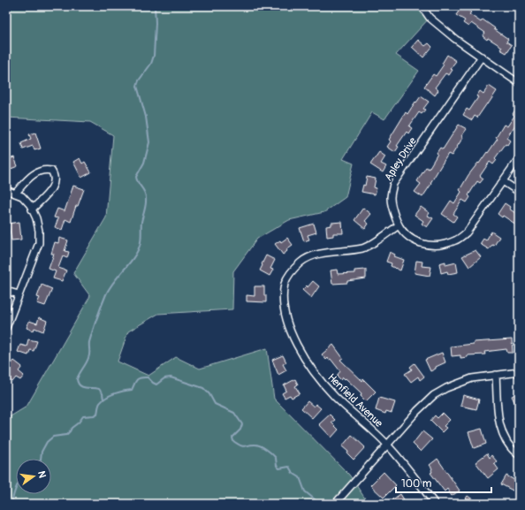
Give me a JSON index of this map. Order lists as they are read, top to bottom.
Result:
{
  "streets": {
    "street": ["Apley Drive", "Henfield Avenue"]
  },
  "crossings": [
    ["Apley Drive", "Henfield Avenue"]
  ],
  "scale_bar": "100 m",
  "north": "right"
}
